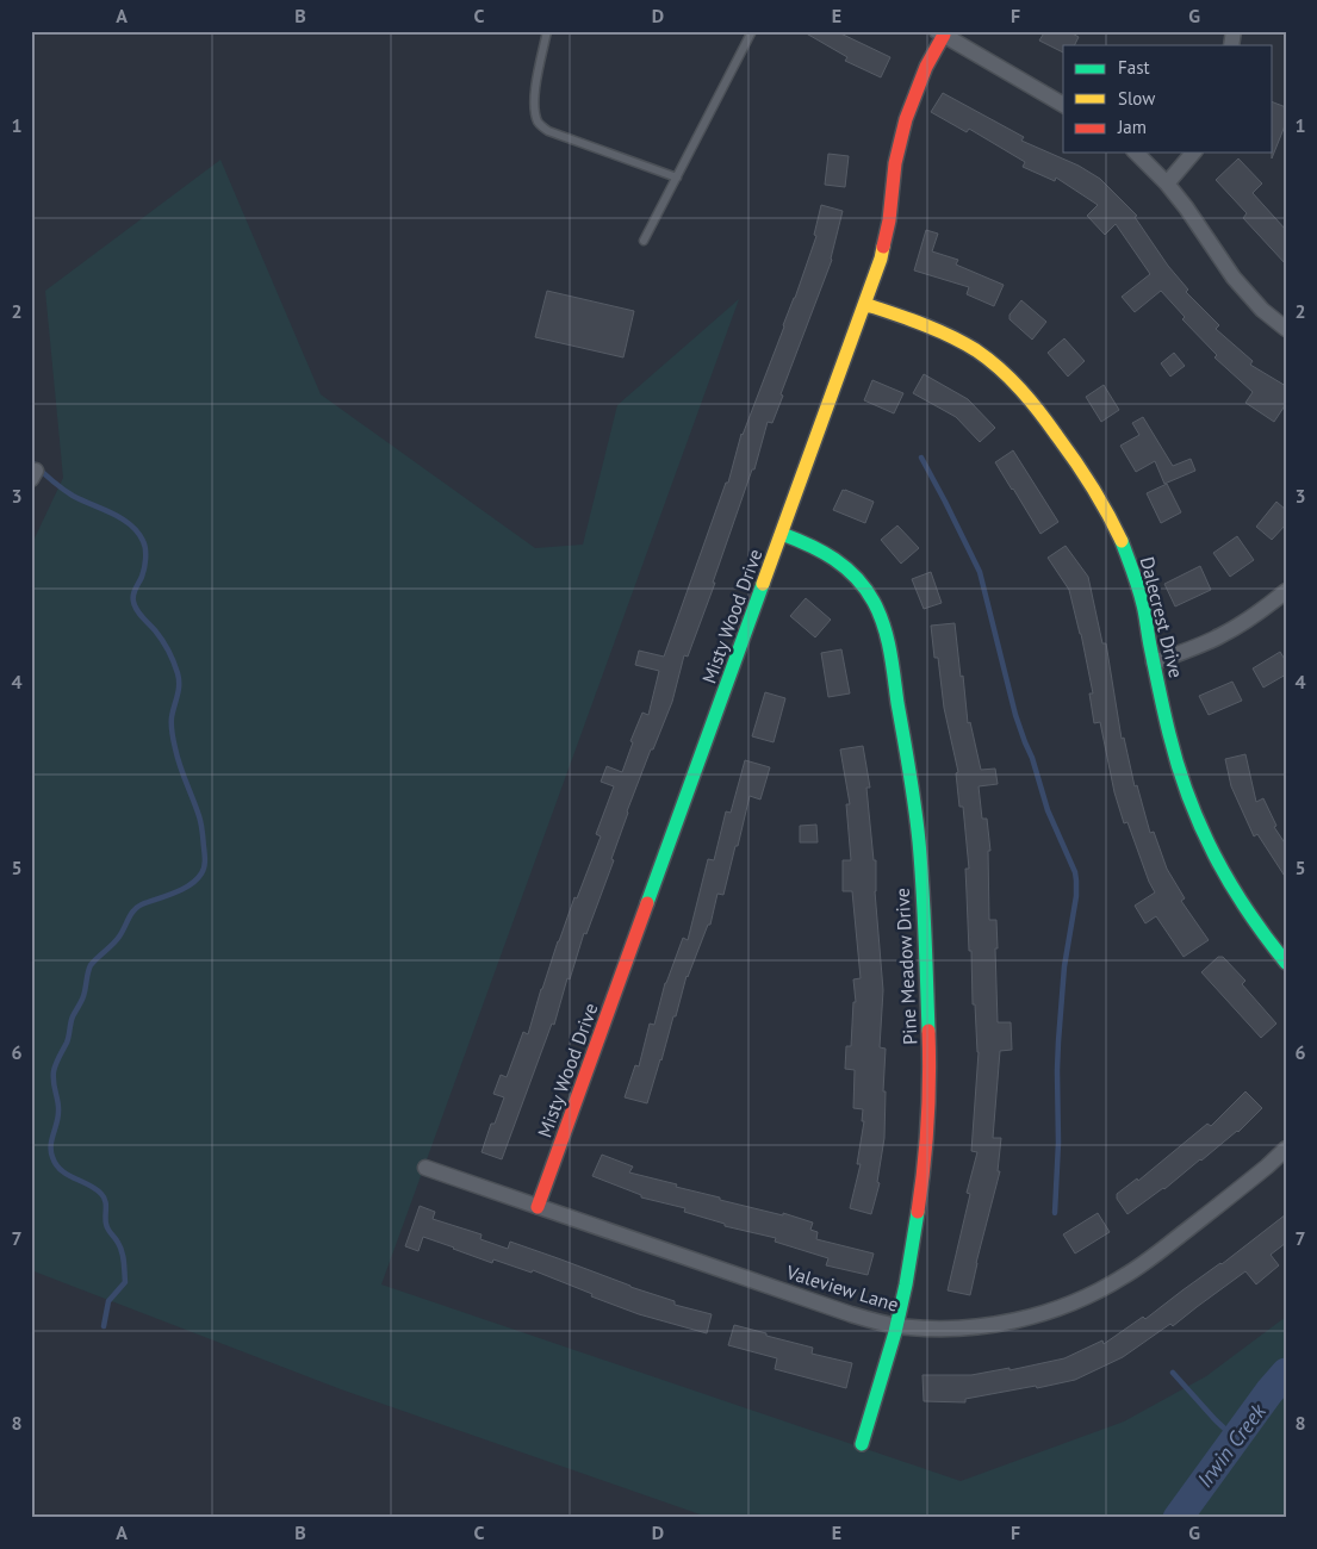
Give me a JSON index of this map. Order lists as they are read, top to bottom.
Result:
{
  "streets": {
    "street": [
      "Misty Wood Drive",
      "Dalecrest Drive",
      "Pine Meadow Drive",
      "Valeview Lane"
    ]
  },
  "crossings": [
    ["Misty Wood Drive", "Dalecrest Drive"],
    ["Misty Wood Drive", "Pine Meadow Drive"],
    ["Misty Wood Drive", "Valeview Lane"],
    ["Pine Meadow Drive", "Valeview Lane"]
  ],
  "water": ["Irwin Creek"],
  "legend": ["Fast", "Slow", "Jam"],
  "grid": {
    "columns": [
      "A",
      "B",
      "C",
      "D",
      "E",
      "F",
      "G"
    ],
    "rows": [
      "1",
      "2",
      "3",
      "4",
      "5",
      "6",
      "7",
      "8"
    ]
  }
}
